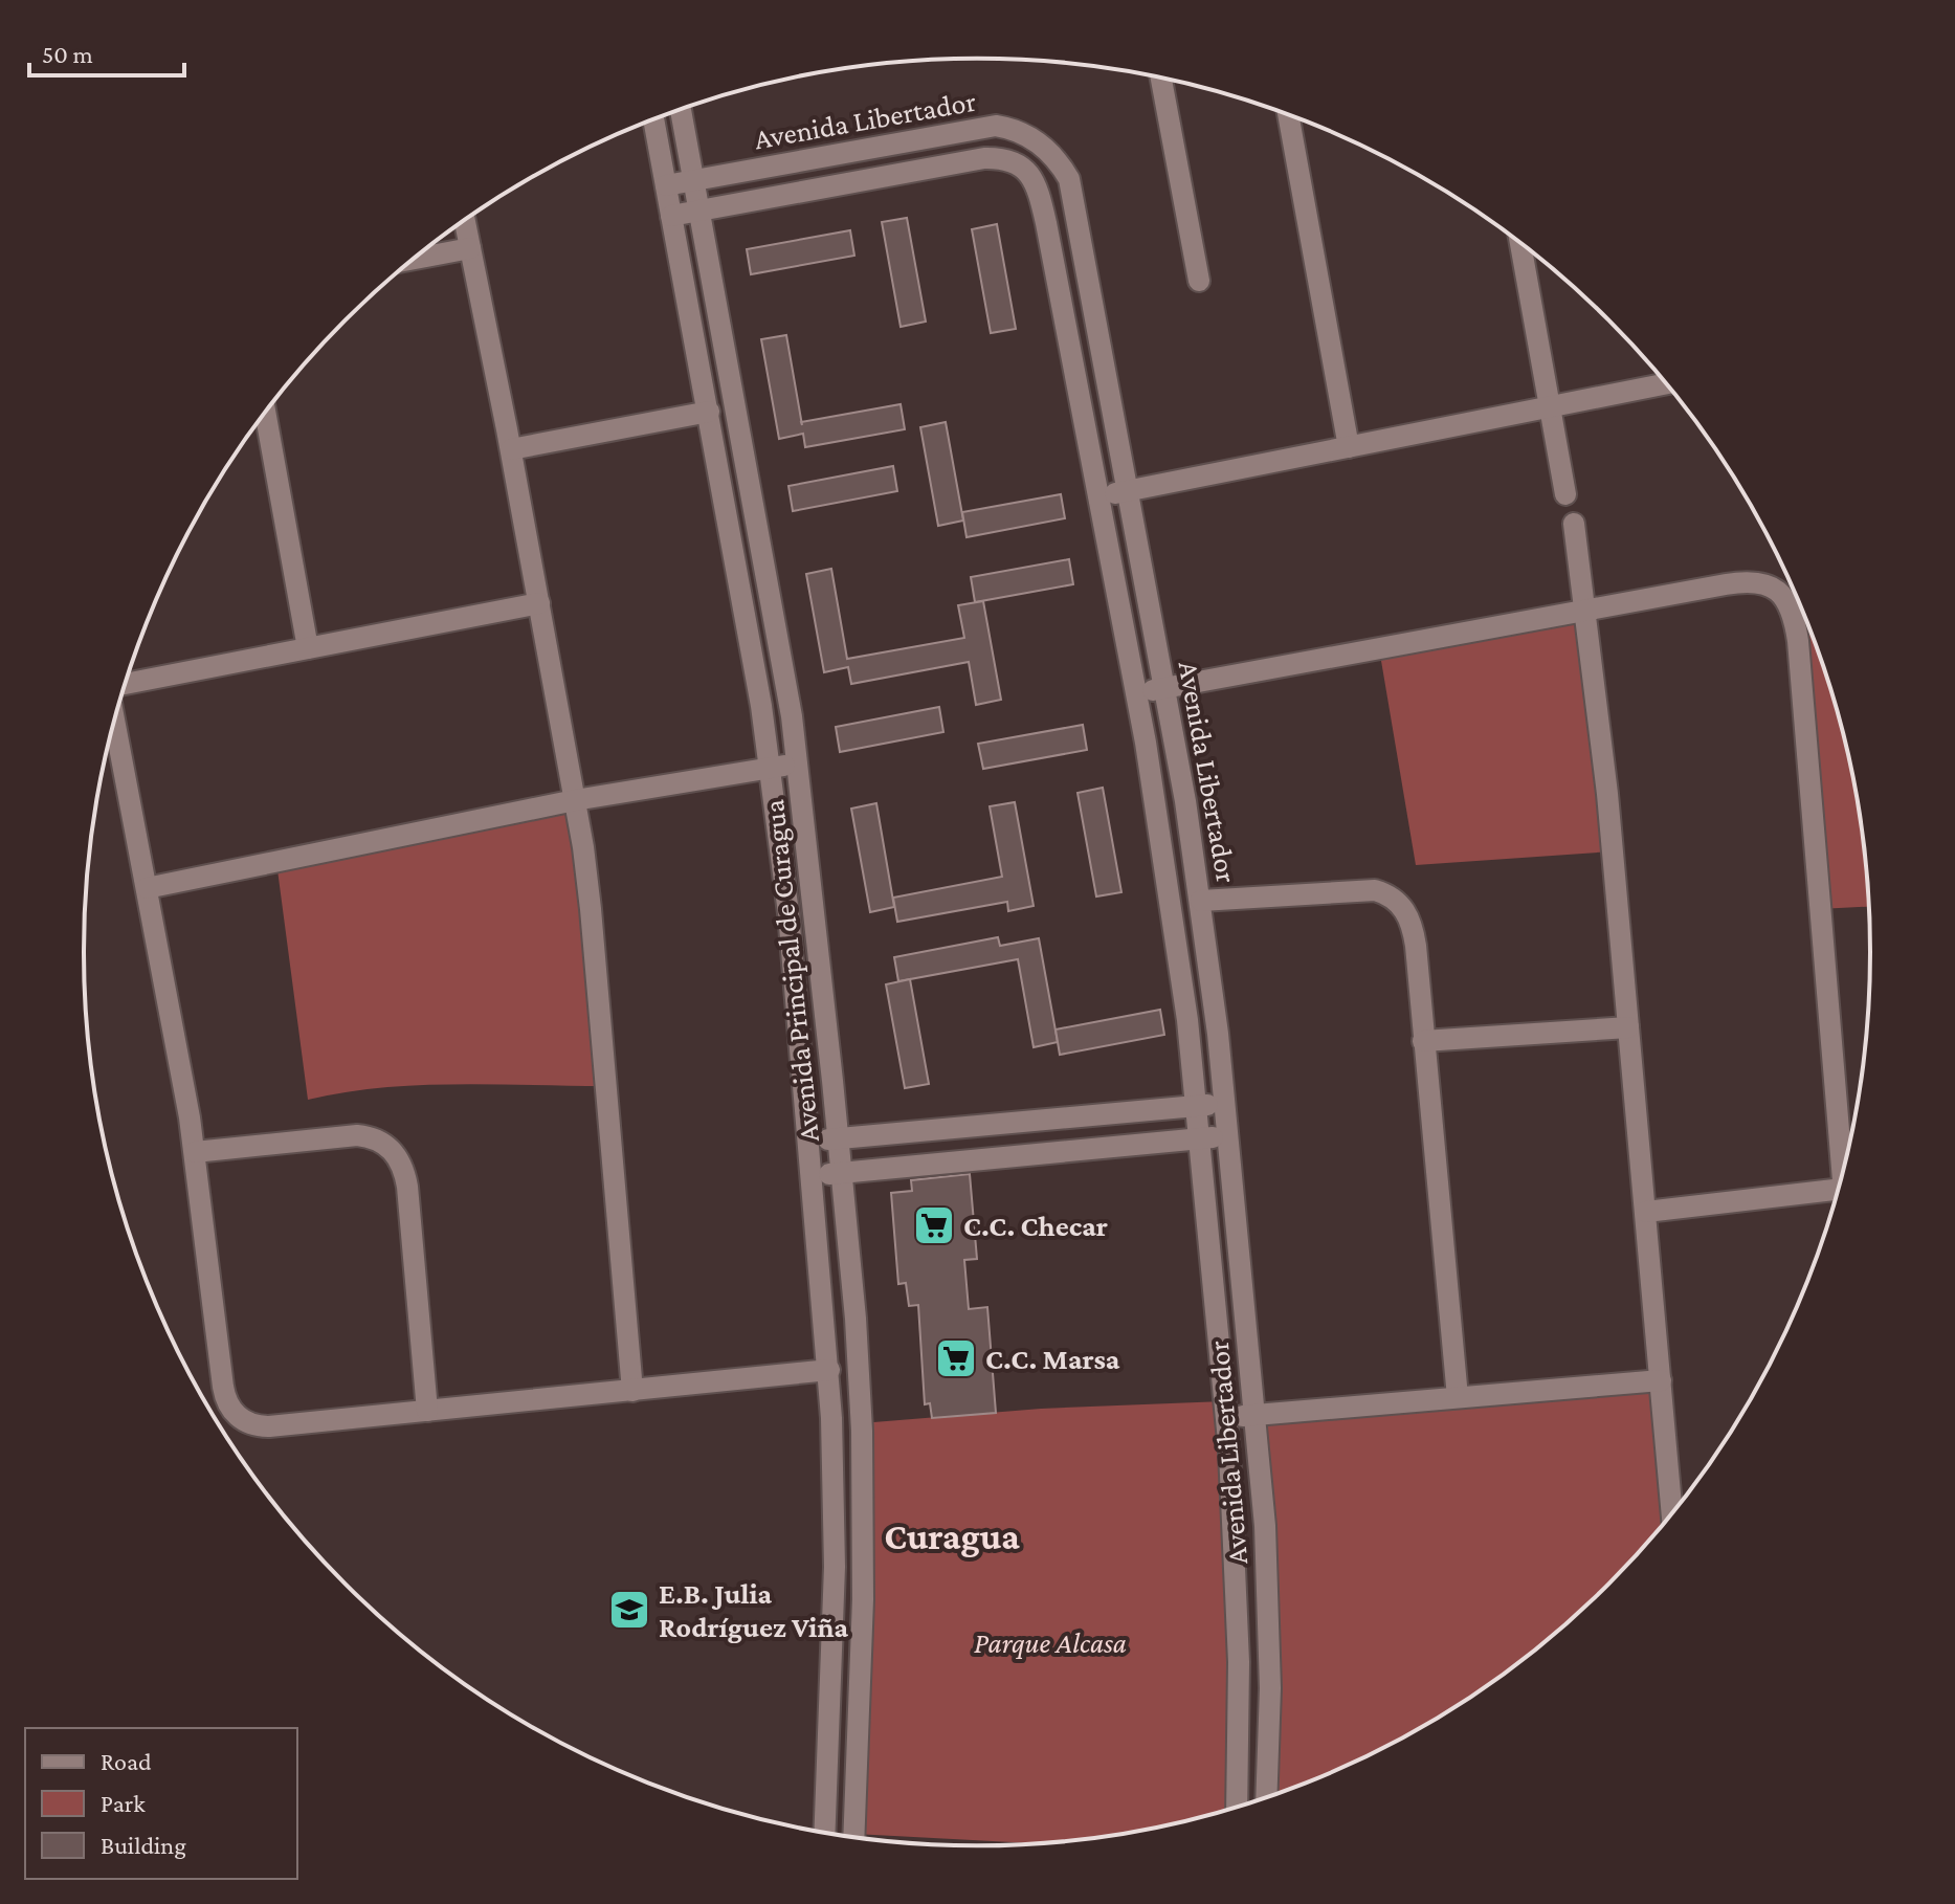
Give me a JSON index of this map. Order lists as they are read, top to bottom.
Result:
{
  "streets": {
    "street": ["Avenida Libertador", "Avenida Principal de Curagua"]
  },
  "crossings": [
    ["Avenida Libertador", "Avenida Principal de Curagua"]
  ],
  "districts": ["Curagua"],
  "parks": ["Parque Alcasa"],
  "places": {
    "supermarket": ["C.C. Checar", "C.C. Marsa"],
    "school or university": ["E.B. Julia Rodríguez Viña"]
  },
  "legend": ["Road", "Park", "Building"],
  "scale_bar": "50 m"
}
